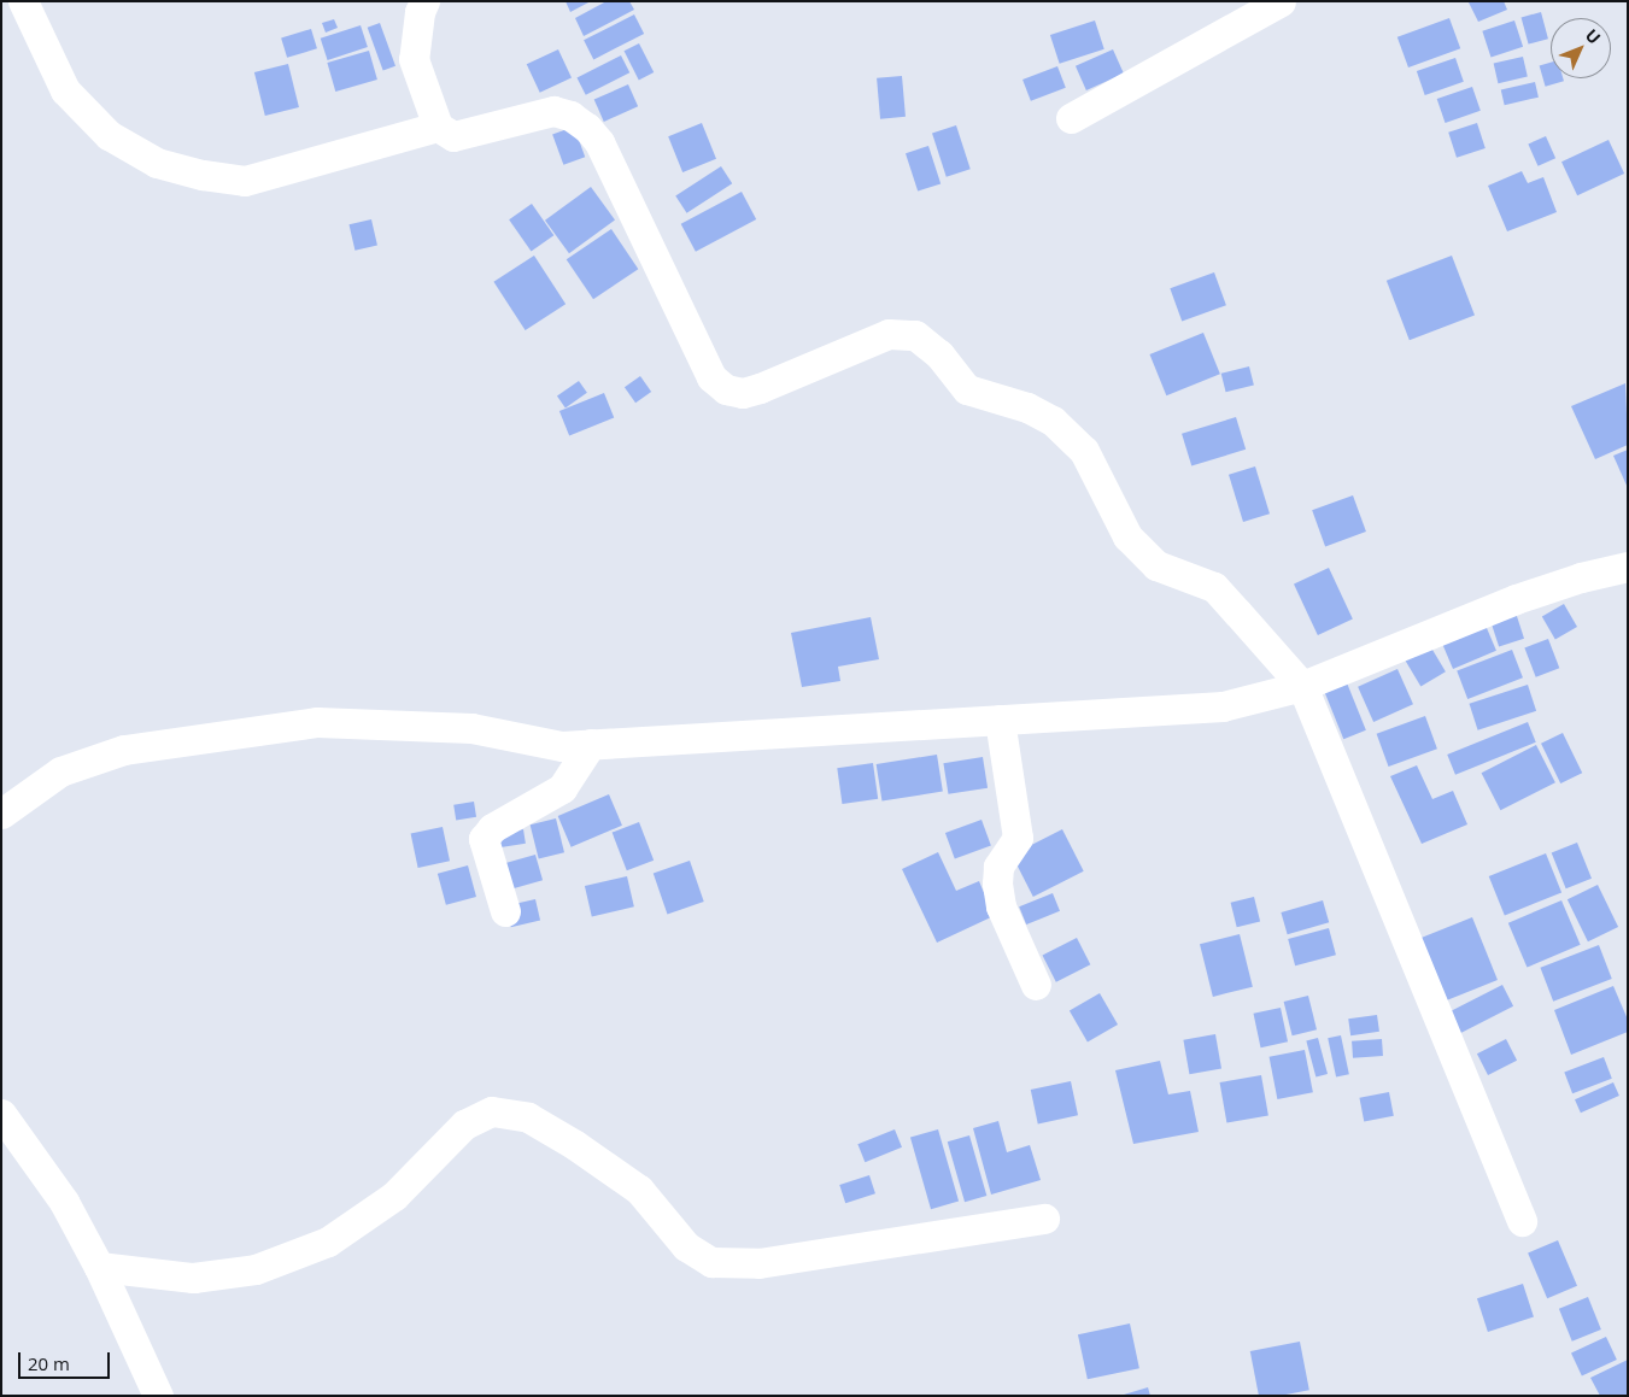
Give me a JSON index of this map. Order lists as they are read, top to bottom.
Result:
{
  "scale_bar": "20 m",
  "north": "top right"
}
